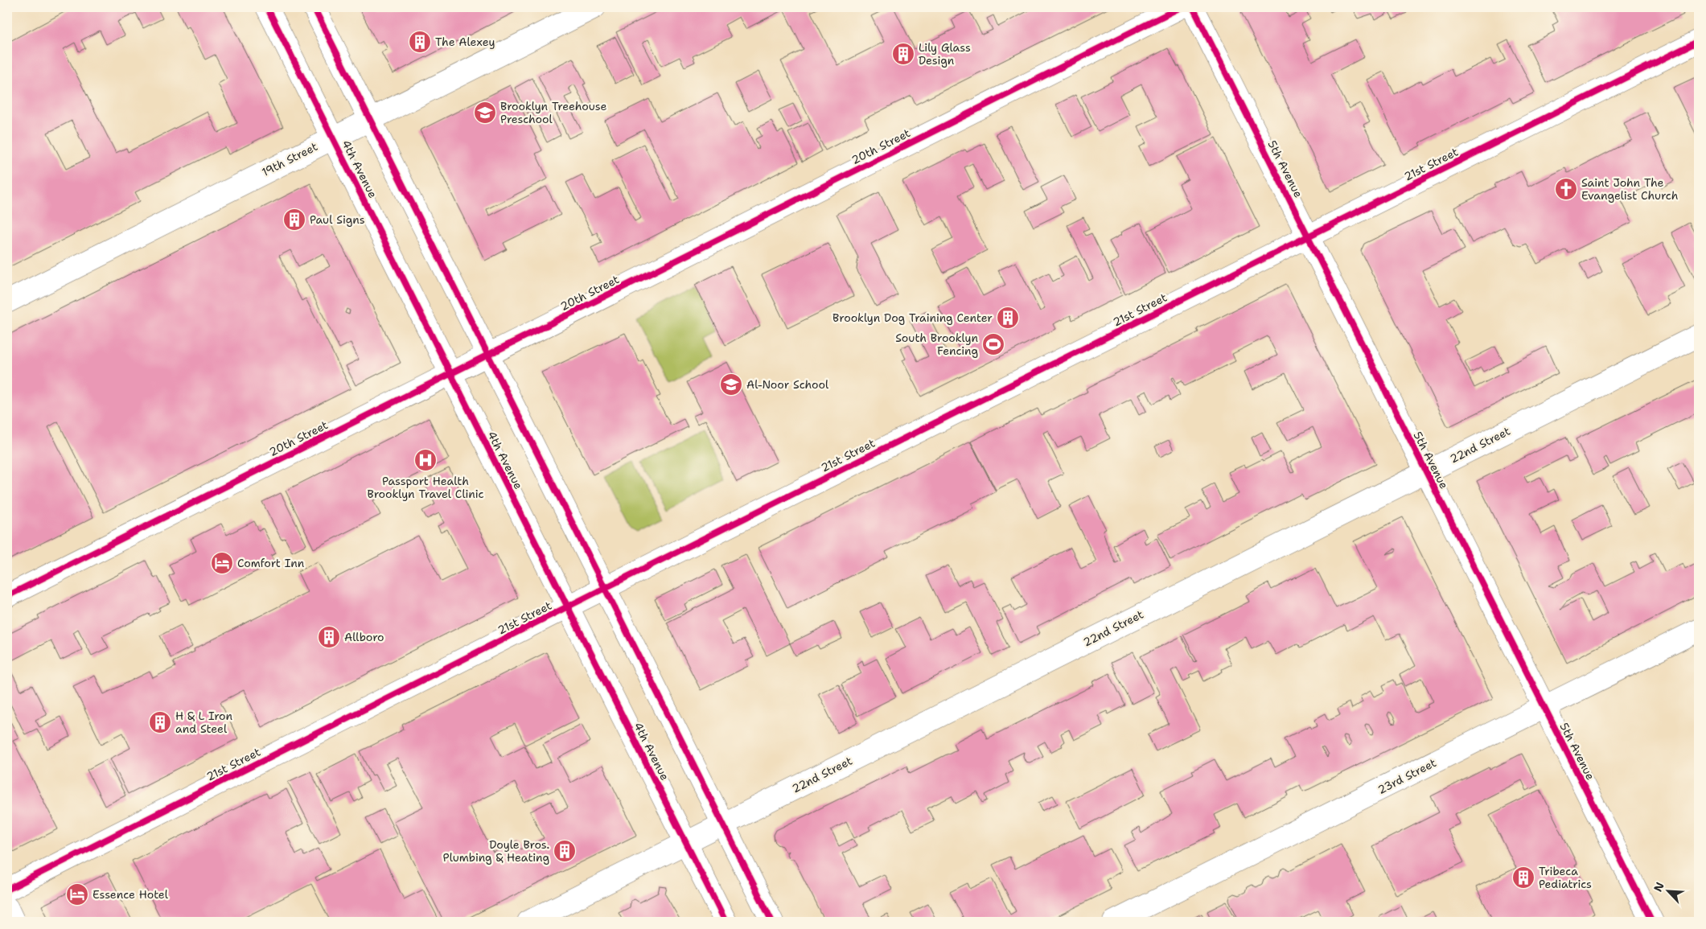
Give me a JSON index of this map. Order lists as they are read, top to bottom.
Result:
{
  "streets": {
    "street": [
      "20th Street",
      "19th Street",
      "21st Street",
      "4th Avenue",
      "5th Avenue",
      "22nd Street",
      "23rd Street"
    ]
  },
  "crossings": [
    ["20th Street", "4th Avenue"],
    ["19th Street", "4th Avenue"],
    ["21st Street", "4th Avenue"],
    ["21st Street", "5th Avenue"],
    ["4th Avenue", "22nd Street"],
    ["5th Avenue", "22nd Street"],
    ["5th Avenue", "23rd Street"]
  ],
  "places": {
    "building": [
      "The Alexey",
      "Lily Glass Design",
      "Paul Signs",
      "Brooklyn Dog Training Center",
      "Allboro",
      "H & L Iron and Steel",
      "Doyle Bros. Plumbing & Heating",
      "Tribeca Pediatrics"
    ],
    "school or university": ["Brooklyn Treehouse Preschool", "Al-Noor School"],
    "church": ["Saint John The Evangelist Church"],
    "sports": ["South Brooklyn Fencing"],
    "hospital": ["Passport Health Brooklyn Travel Clinic"],
    "hotel": ["Comfort Inn", "Essence Hotel"]
  },
  "north": "top left"
}
